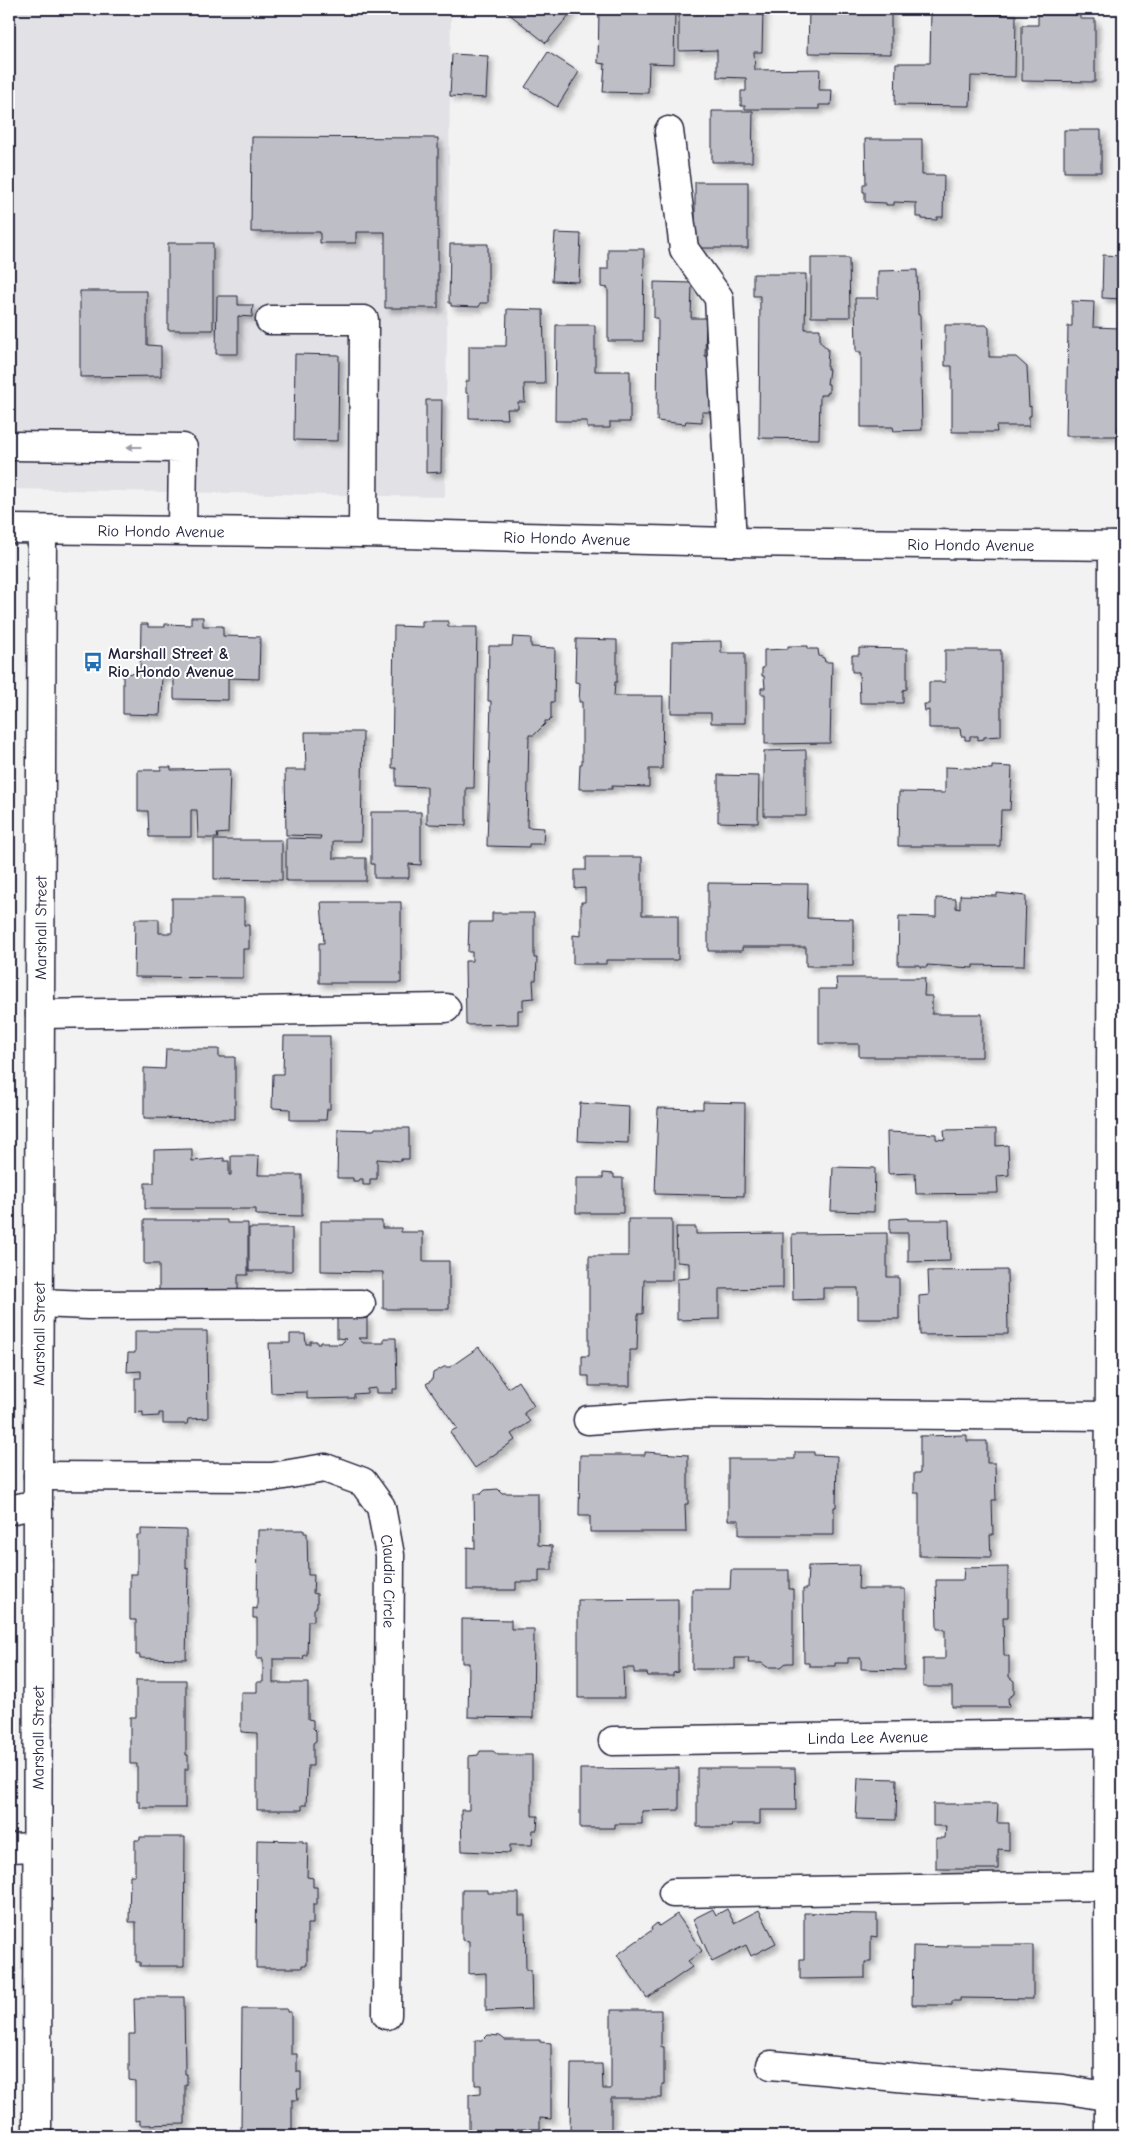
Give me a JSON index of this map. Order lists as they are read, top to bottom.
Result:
{
  "streets": {
    "street": [
      "Rio Hondo Avenue",
      "Marshall Street",
      "Claudia Circle",
      "Linda Lee Avenue"
    ]
  },
  "crossings": [
    ["Rio Hondo Avenue", "Marshall Street"],
    ["Marshall Street", "Claudia Circle"]
  ],
  "places": {
    "bus stop": ["Marshall Street & Rio Hondo Avenue"]
  }
}
